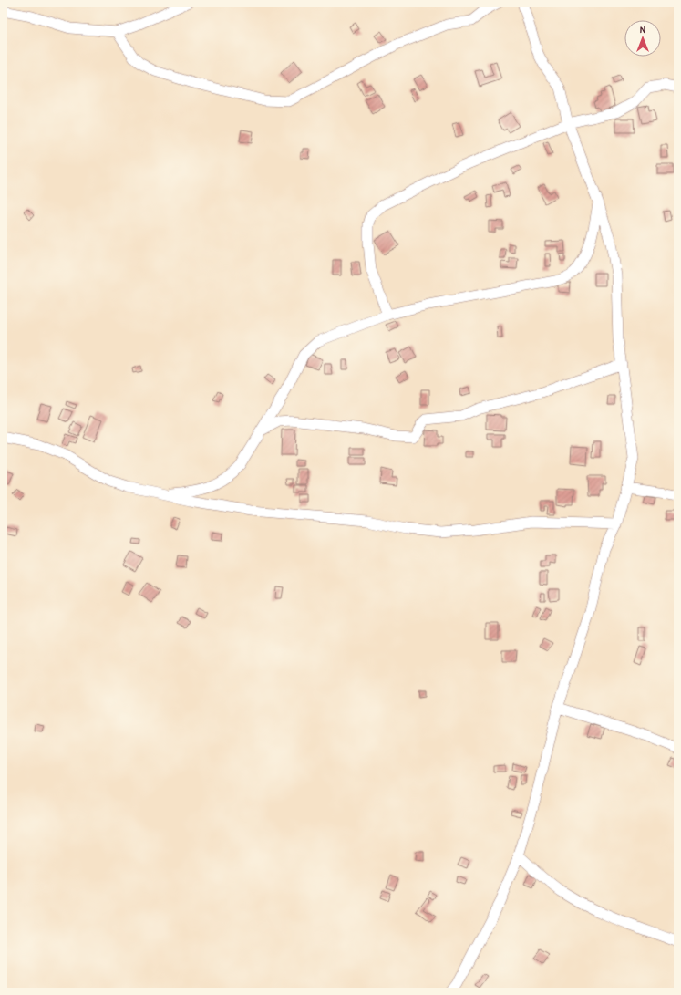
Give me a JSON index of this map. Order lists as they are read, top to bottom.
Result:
{
  "north": "top"
}
